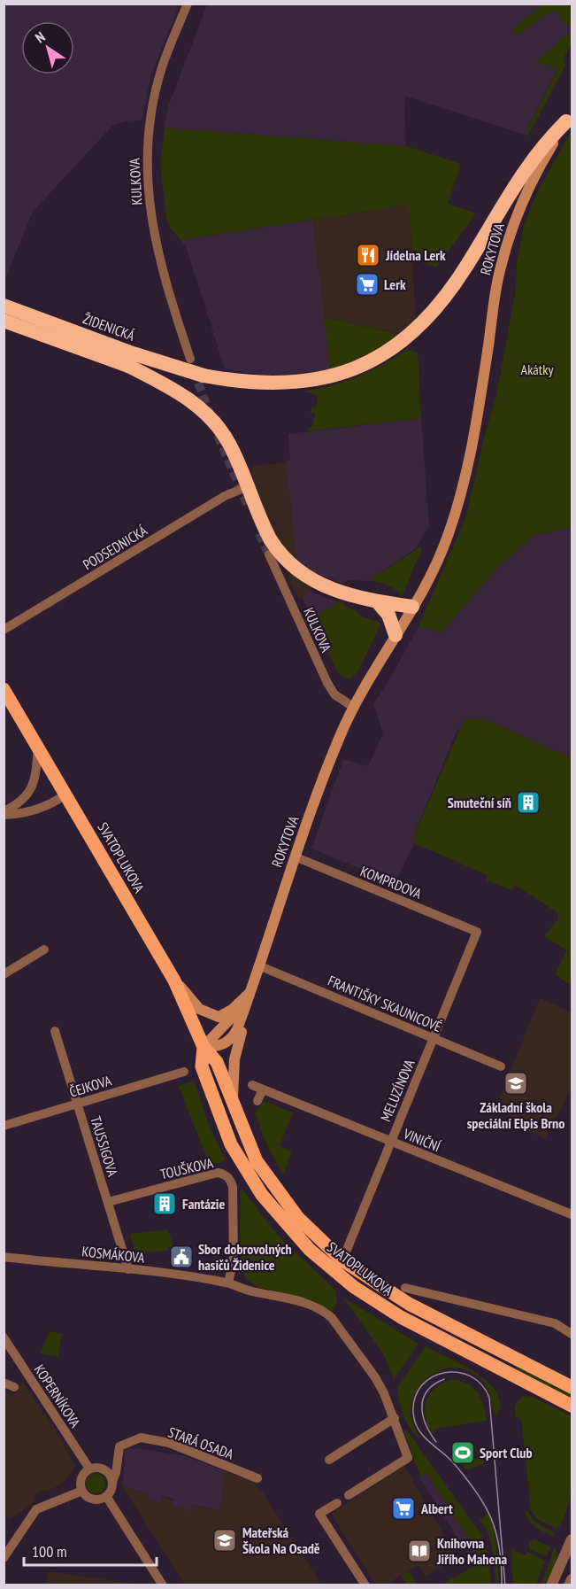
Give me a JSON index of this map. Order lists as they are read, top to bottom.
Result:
{
  "streets": {
    "highway": ["ŽIDENICKÁ"],
    "main road": ["ROKYTOVA", "SVATOPLUKOVA"],
    "street": [
      "KULKOVA",
      "PODSEDNICKÁ",
      "KOMPRDOVA",
      "FRANTIŠKY SKAUNICOVÉ",
      "ČEJKOVA",
      "MELUZÍNOVA",
      "VINIČNÍ",
      "TAUSSIGOVA",
      "TOUŠKOVA",
      "KOSMÁKOVA",
      "KOPERNÍKOVA",
      "STARÁ OSADA"
    ]
  },
  "crossings": [
    ["KULKOVA", "ROKYTOVA"],
    ["ROKYTOVA", "ŽIDENICKÁ"],
    ["ROKYTOVA", "KOMPRDOVA"],
    ["ROKYTOVA", "FRANTIŠKY SKAUNICOVÉ"],
    ["SVATOPLUKOVA", "MELUZÍNOVA"],
    ["KOMPRDOVA", "MELUZÍNOVA"],
    ["FRANTIŠKY SKAUNICOVÉ", "MELUZÍNOVA"],
    ["ČEJKOVA", "TAUSSIGOVA"],
    ["MELUZÍNOVA", "VINIČNÍ"],
    ["TAUSSIGOVA", "TOUŠKOVA"],
    ["TAUSSIGOVA", "KOSMÁKOVA"],
    ["TOUŠKOVA", "KOSMÁKOVA"],
    ["KOPERNÍKOVA", "STARÁ OSADA"]
  ],
  "parks": ["Akátky"],
  "places": {
    "restaurant": ["Jídelna Lerk"],
    "supermarket": ["Lerk", "Albert"],
    "building": ["Smuteční síň", "Fantázie"],
    "school or university": ["Základní škola speciální Elpis Brno", "Mateřská Škola Na Osadě"],
    "public building": ["Sbor dobrovolných hasičů Židenice"],
    "sports": ["Sport Club"],
    "library": ["Knihovna Jiřího Mahena"]
  },
  "scale_bar": "100 m",
  "north": "top left"
}
